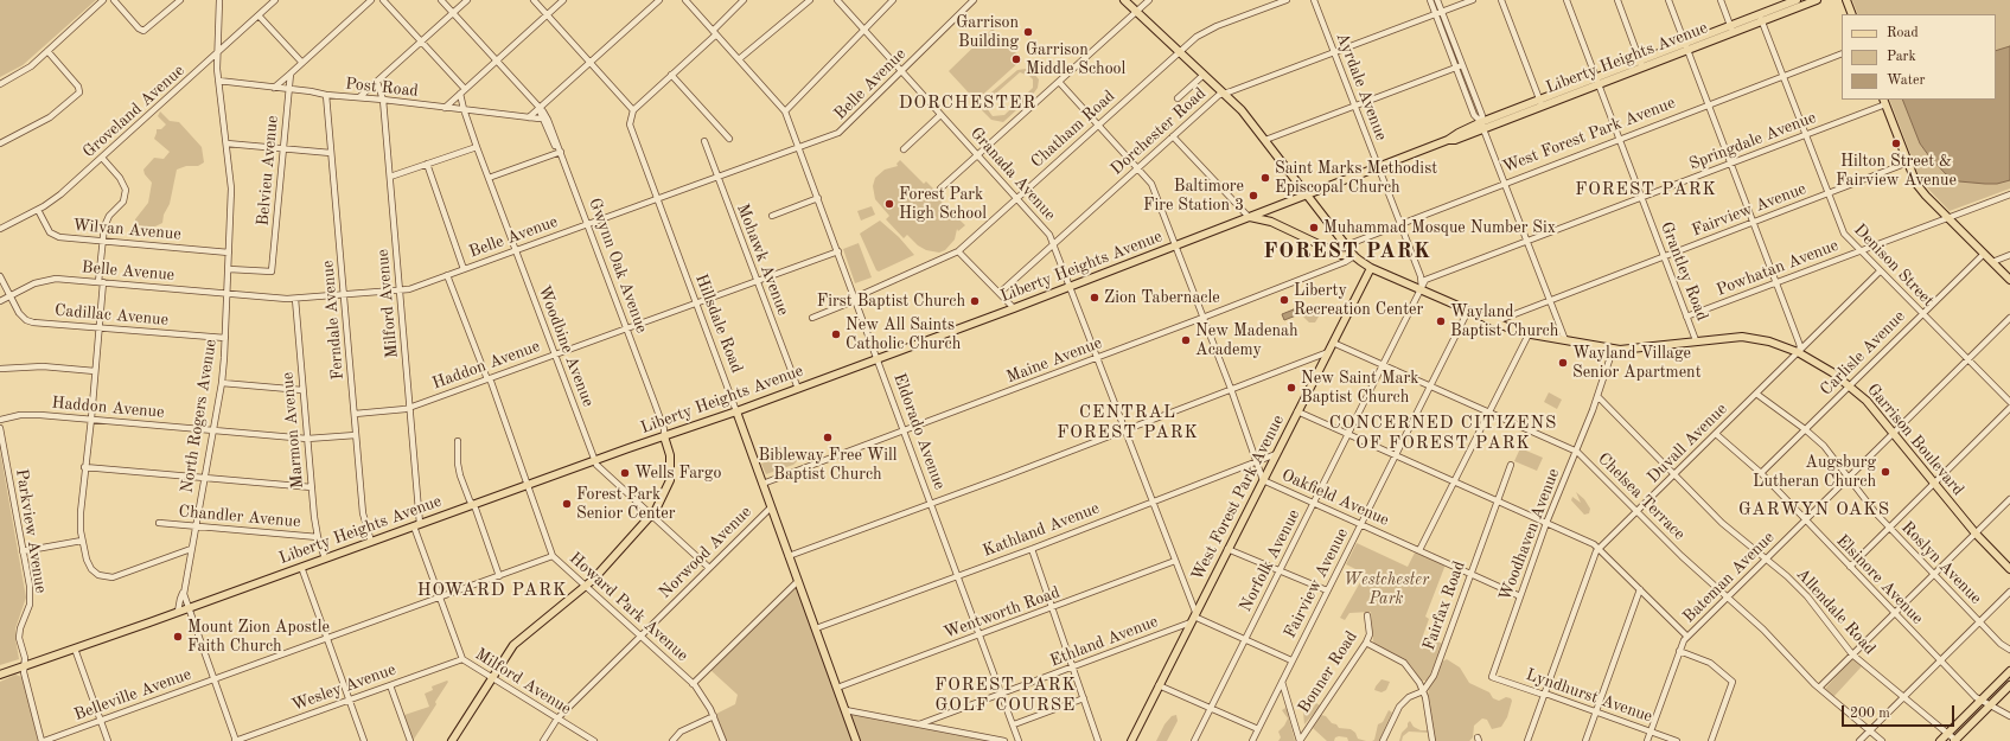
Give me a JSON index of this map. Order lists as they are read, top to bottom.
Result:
{
  "streets": {
    "main road": [
      "Liberty Heights Avenue",
      "West Forest Park Avenue",
      "Gwynn Oak Avenue",
      "Hillsdale Road",
      "Garrison Boulevard"
    ],
    "street": [
      "Belle Avenue",
      "Ayrdale Avenue",
      "Post Road",
      "Groveland Avenue",
      "Chatham Road",
      "Dorchester Road",
      "Springdale Avenue",
      "Belvieu Avenue",
      "Granada Avenue",
      "Fairview Avenue",
      "Wilvan Avenue",
      "Mohawk Avenue",
      "Denison Street",
      "Powhatan Avenue",
      "Grantley Road",
      "Milford Avenue",
      "Cadillac Avenue",
      "Ferndale Avenue",
      "Woodbine Avenue",
      "Carlisle Avenue",
      "Maine Avenue",
      "Haddon Avenue",
      "North Rogers Avenue",
      "Marmon Avenue",
      "Eldorado Avenue",
      "Duvall Avenue",
      "Chelsea Terrace",
      "Oakfield Avenue",
      "Chandler Avenue",
      "Kathland Avenue",
      "Parkview Avenue",
      "Woodhaven Avenue",
      "Norwood Avenue",
      "Norfolk Avenue",
      "Roslyn Avenue",
      "Bateman Avenue",
      "Elsinore Avenue",
      "Fairfax Road",
      "Howard Park Avenue",
      "Allendale Road",
      "Wentworth Road",
      "Ethland Avenue",
      "Bonner Road",
      "Wesley Avenue",
      "Belleville Avenue",
      "Lyndhurst Avenue"
    ]
  },
  "crossings": [
    ["Liberty Heights Avenue", "Ayrdale Avenue"],
    ["Liberty Heights Avenue", "Granada Avenue"],
    ["Liberty Heights Avenue", "Mohawk Avenue"],
    ["Liberty Heights Avenue", "Gwynn Oak Avenue"],
    ["Liberty Heights Avenue", "Denison Street"],
    ["Liberty Heights Avenue", "Grantley Road"],
    ["Liberty Heights Avenue", "Milford Avenue"],
    ["Liberty Heights Avenue", "Ferndale Avenue"],
    ["Liberty Heights Avenue", "Hillsdale Road"],
    ["Liberty Heights Avenue", "Woodbine Avenue"],
    ["Liberty Heights Avenue", "North Rogers Avenue"],
    ["Liberty Heights Avenue", "Marmon Avenue"],
    ["Liberty Heights Avenue", "Eldorado Avenue"],
    ["Liberty Heights Avenue", "Garrison Boulevard"],
    ["Liberty Heights Avenue", "Oakfield Avenue"],
    ["Liberty Heights Avenue", "Parkview Avenue"],
    ["Liberty Heights Avenue", "Howard Park Avenue"],
    ["Belle Avenue", "Granada Avenue"],
    ["Belle Avenue", "Mohawk Avenue"],
    ["Belle Avenue", "Gwynn Oak Avenue"],
    ["Belle Avenue", "Milford Avenue"],
    ["Belle Avenue", "Cadillac Avenue"],
    ["Belle Avenue", "Ferndale Avenue"],
    ["Belle Avenue", "Hillsdale Road"],
    ["Belle Avenue", "Woodbine Avenue"],
    ["Belle Avenue", "North Rogers Avenue"],
    ["Belle Avenue", "Marmon Avenue"],
    ["Belle Avenue", "Eldorado Avenue"],
    ["Belle Avenue", "Howard Park Avenue"],
    ["Ayrdale Avenue", "Dorchester Road"],
    ["Ayrdale Avenue", "West Forest Park Avenue"],
    ["Ayrdale Avenue", "Springdale Avenue"],
    ["Ayrdale Avenue", "Garrison Boulevard"],
    ["Ayrdale Avenue", "Norfolk Avenue"],
    ["Post Road", "Belvieu Avenue"],
    ["Post Road", "Gwynn Oak Avenue"],
    ["Post Road", "Milford Avenue"],
    ["Post Road", "Ferndale Avenue"],
    ["Post Road", "Woodbine Avenue"],
    ["Post Road", "North Rogers Avenue"],
    ["Groveland Avenue", "Wilvan Avenue"],
    ["Groveland Avenue", "North Rogers Avenue"],
    ["Chatham Road", "Granada Avenue"],
    ["Chatham Road", "Eldorado Avenue"],
    ["Chatham Road", "Garrison Boulevard"],
    ["Chatham Road", "Oakfield Avenue"],
    ["Dorchester Road", "Granada Avenue"],
    ["Dorchester Road", "Garrison Boulevard"],
    ["Dorchester Road", "Oakfield Avenue"],
    ["West Forest Park Avenue", "Granada Avenue"],
    ["West Forest Park Avenue", "Denison Street"],
    ["West Forest Park Avenue", "Grantley Road"],
    ["West Forest Park Avenue", "Garrison Boulevard"],
    ["West Forest Park Avenue", "Chelsea Terrace"],
    ["West Forest Park Avenue", "Oakfield Avenue"],
    ["West Forest Park Avenue", "Kathland Avenue"],
    ["West Forest Park Avenue", "Ethland Avenue"],
    ["Springdale Avenue", "Denison Street"],
    ["Springdale Avenue", "Grantley Road"],
    ["Springdale Avenue", "Garrison Boulevard"],
    ["Springdale Avenue", "Norfolk Avenue"],
    ["Belvieu Avenue", "North Rogers Avenue"],
    ["Granada Avenue", "Maine Avenue"],
    ["Granada Avenue", "Kathland Avenue"],
    ["Granada Avenue", "Wentworth Road"],
    ["Granada Avenue", "Ethland Avenue"],
    ["Fairview Avenue", "Denison Street"],
    ["Fairview Avenue", "Grantley Road"],
    ["Fairview Avenue", "Garrison Boulevard"],
    ["Fairview Avenue", "Chelsea Terrace"],
    ["Fairview Avenue", "Oakfield Avenue"],
    ["Wilvan Avenue", "North Rogers Avenue"],
    ["Mohawk Avenue", "Haddon Avenue"],
    ["Gwynn Oak Avenue", "Milford Avenue"],
    ["Gwynn Oak Avenue", "Woodbine Avenue"],
    ["Gwynn Oak Avenue", "Haddon Avenue"],
    ["Gwynn Oak Avenue", "Howard Park Avenue"],
    ["Denison Street", "Powhatan Avenue"],
    ["Denison Street", "Carlisle Avenue"],
    ["Denison Street", "Duvall Avenue"],
    ["Denison Street", "Bateman Avenue"],
    ["Powhatan Avenue", "Grantley Road"],
    ["Grantley Road", "Garrison Boulevard"],
    ["Milford Avenue", "Haddon Avenue"],
    ["Milford Avenue", "Norwood Avenue"],
    ["Milford Avenue", "Wesley Avenue"],
    ["Milford Avenue", "Belleville Avenue"],
    ["Cadillac Avenue", "North Rogers Avenue"],
    ["Ferndale Avenue", "Haddon Avenue"],
    ["Hillsdale Road", "Maine Avenue"],
    ["Hillsdale Road", "Haddon Avenue"],
    ["Hillsdale Road", "Kathland Avenue"],
    ["Hillsdale Road", "Norwood Avenue"],
    ["Hillsdale Road", "Wentworth Road"],
    ["Woodbine Avenue", "Haddon Avenue"],
    ["Woodbine Avenue", "Norwood Avenue"],
    ["Carlisle Avenue", "Garrison Boulevard"],
    ["Carlisle Avenue", "Roslyn Avenue"],
    ["Carlisle Avenue", "Elsinore Avenue"],
    ["Maine Avenue", "Eldorado Avenue"],
    ["Maine Avenue", "Garrison Boulevard"],
    ["Maine Avenue", "Oakfield Avenue"],
    ["Haddon Avenue", "North Rogers Avenue"],
    ["Haddon Avenue", "Marmon Avenue"],
    ["Haddon Avenue", "Eldorado Avenue"],
    ["Haddon Avenue", "Howard Park Avenue"],
    ["North Rogers Avenue", "Chandler Avenue"],
    ["North Rogers Avenue", "Wesley Avenue"],
    ["North Rogers Avenue", "Belleville Avenue"],
    ["Marmon Avenue", "Chandler Avenue"],
    ["Eldorado Avenue", "Kathland Avenue"],
    ["Eldorado Avenue", "Wentworth Road"],
    ["Eldorado Avenue", "Ethland Avenue"],
    ["Garrison Boulevard", "Duvall Avenue"],
    ["Garrison Boulevard", "Woodhaven Avenue"],
    ["Garrison Boulevard", "Norfolk Avenue"],
    ["Garrison Boulevard", "Bateman Avenue"],
    ["Duvall Avenue", "Chelsea Terrace"],
    ["Duvall Avenue", "Roslyn Avenue"],
    ["Duvall Avenue", "Elsinore Avenue"],
    ["Duvall Avenue", "Allendale Road"],
    ["Duvall Avenue", "Lyndhurst Avenue"],
    ["Chelsea Terrace", "Woodhaven Avenue"],
    ["Chelsea Terrace", "Norfolk Avenue"],
    ["Chelsea Terrace", "Bateman Avenue"],
    ["Oakfield Avenue", "Kathland Avenue"],
    ["Oakfield Avenue", "Woodhaven Avenue"],
    ["Oakfield Avenue", "Norfolk Avenue"],
    ["Oakfield Avenue", "Fairfax Road"],
    ["Parkview Avenue", "Belleville Avenue"],
    ["Woodhaven Avenue", "Allendale Road"],
    ["Woodhaven Avenue", "Lyndhurst Avenue"],
    ["Norwood Avenue", "Howard Park Avenue"],
    ["Roslyn Avenue", "Bateman Avenue"],
    ["Bateman Avenue", "Elsinore Avenue"],
    ["Bateman Avenue", "Allendale Road"],
    ["Bateman Avenue", "Lyndhurst Avenue"],
    ["Howard Park Avenue", "Belleville Avenue"]
  ],
  "districts": [
    "DORCHESTER",
    "FOREST PARK",
    "FOREST PARK",
    "CENTRAL FOREST PARK",
    "CONCERNED CITIZENS OF FOREST PARK",
    "GARWYN OAKS",
    "HOWARD PARK",
    "FOREST PARK GOLF COURSE"
  ],
  "parks": ["Westchester Park"],
  "places": [
    "Garrison Building",
    "Garrison Middle School",
    "Hilton Street & Fairview Avenue",
    "Saint Marks Methodist Episcopal Church",
    "Baltimore Fire Station 3",
    "Forest Park High School",
    "Muhammad Mosque Number Six",
    "Zion Tabernacle",
    "Liberty Recreation Center",
    "First Baptist Church",
    "Wayland Baptist Church",
    "New All Saints Catholic Church",
    "New Madenah Academy",
    "Wayland Village Senior Apartment",
    "New Saint Mark Baptist Church",
    "Bibleway Free Will Baptist Church",
    "Augsburg Lutheran Church",
    "Wells Fargo",
    "Forest Park Senior Center",
    "Mount Zion Apostle Faith Church"
  ],
  "legend": ["Road", "Park", "Water"],
  "scale_bar": "200 m"
}
